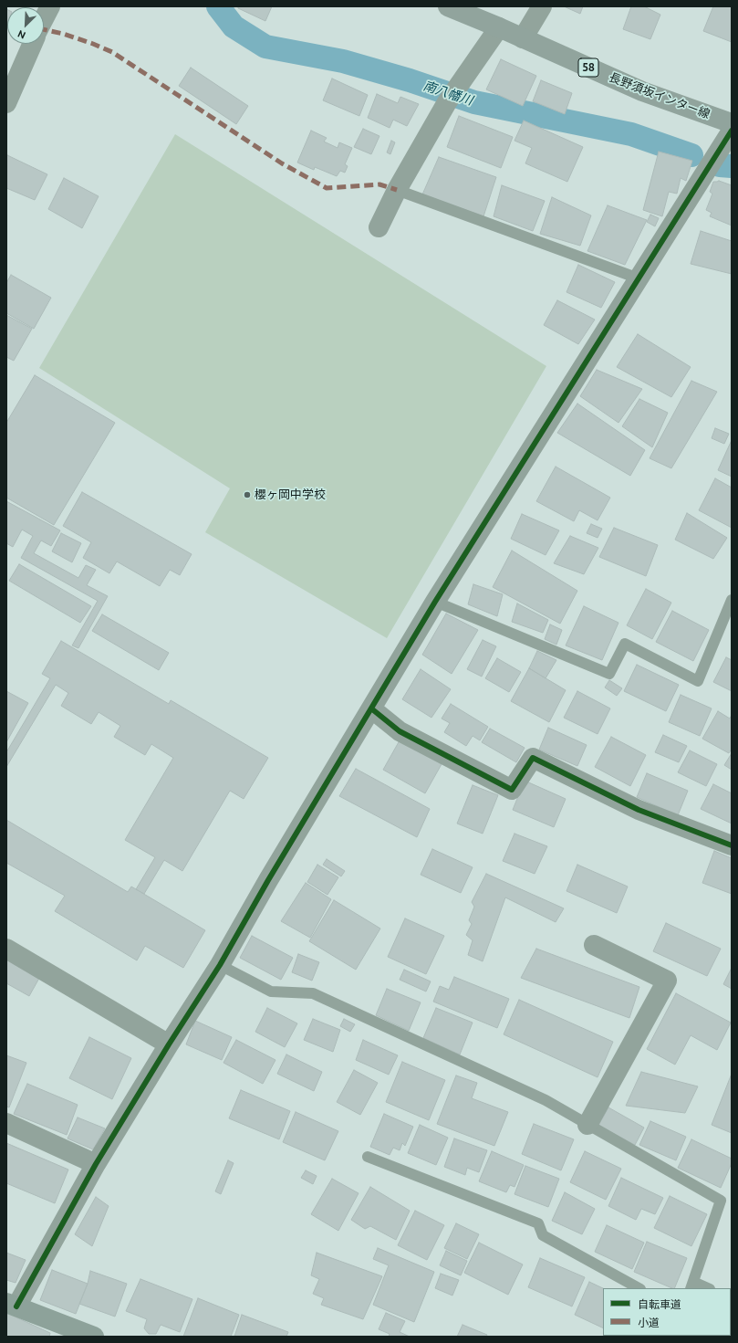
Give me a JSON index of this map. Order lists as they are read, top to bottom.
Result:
{
  "streets": {
    "main road": ["58", "長野須坂インター線"]
  },
  "water": ["南八幡川"],
  "places": ["櫻ヶ岡中学校"],
  "legend": ["自転車道", "小道"],
  "north": "bottom left"
}
